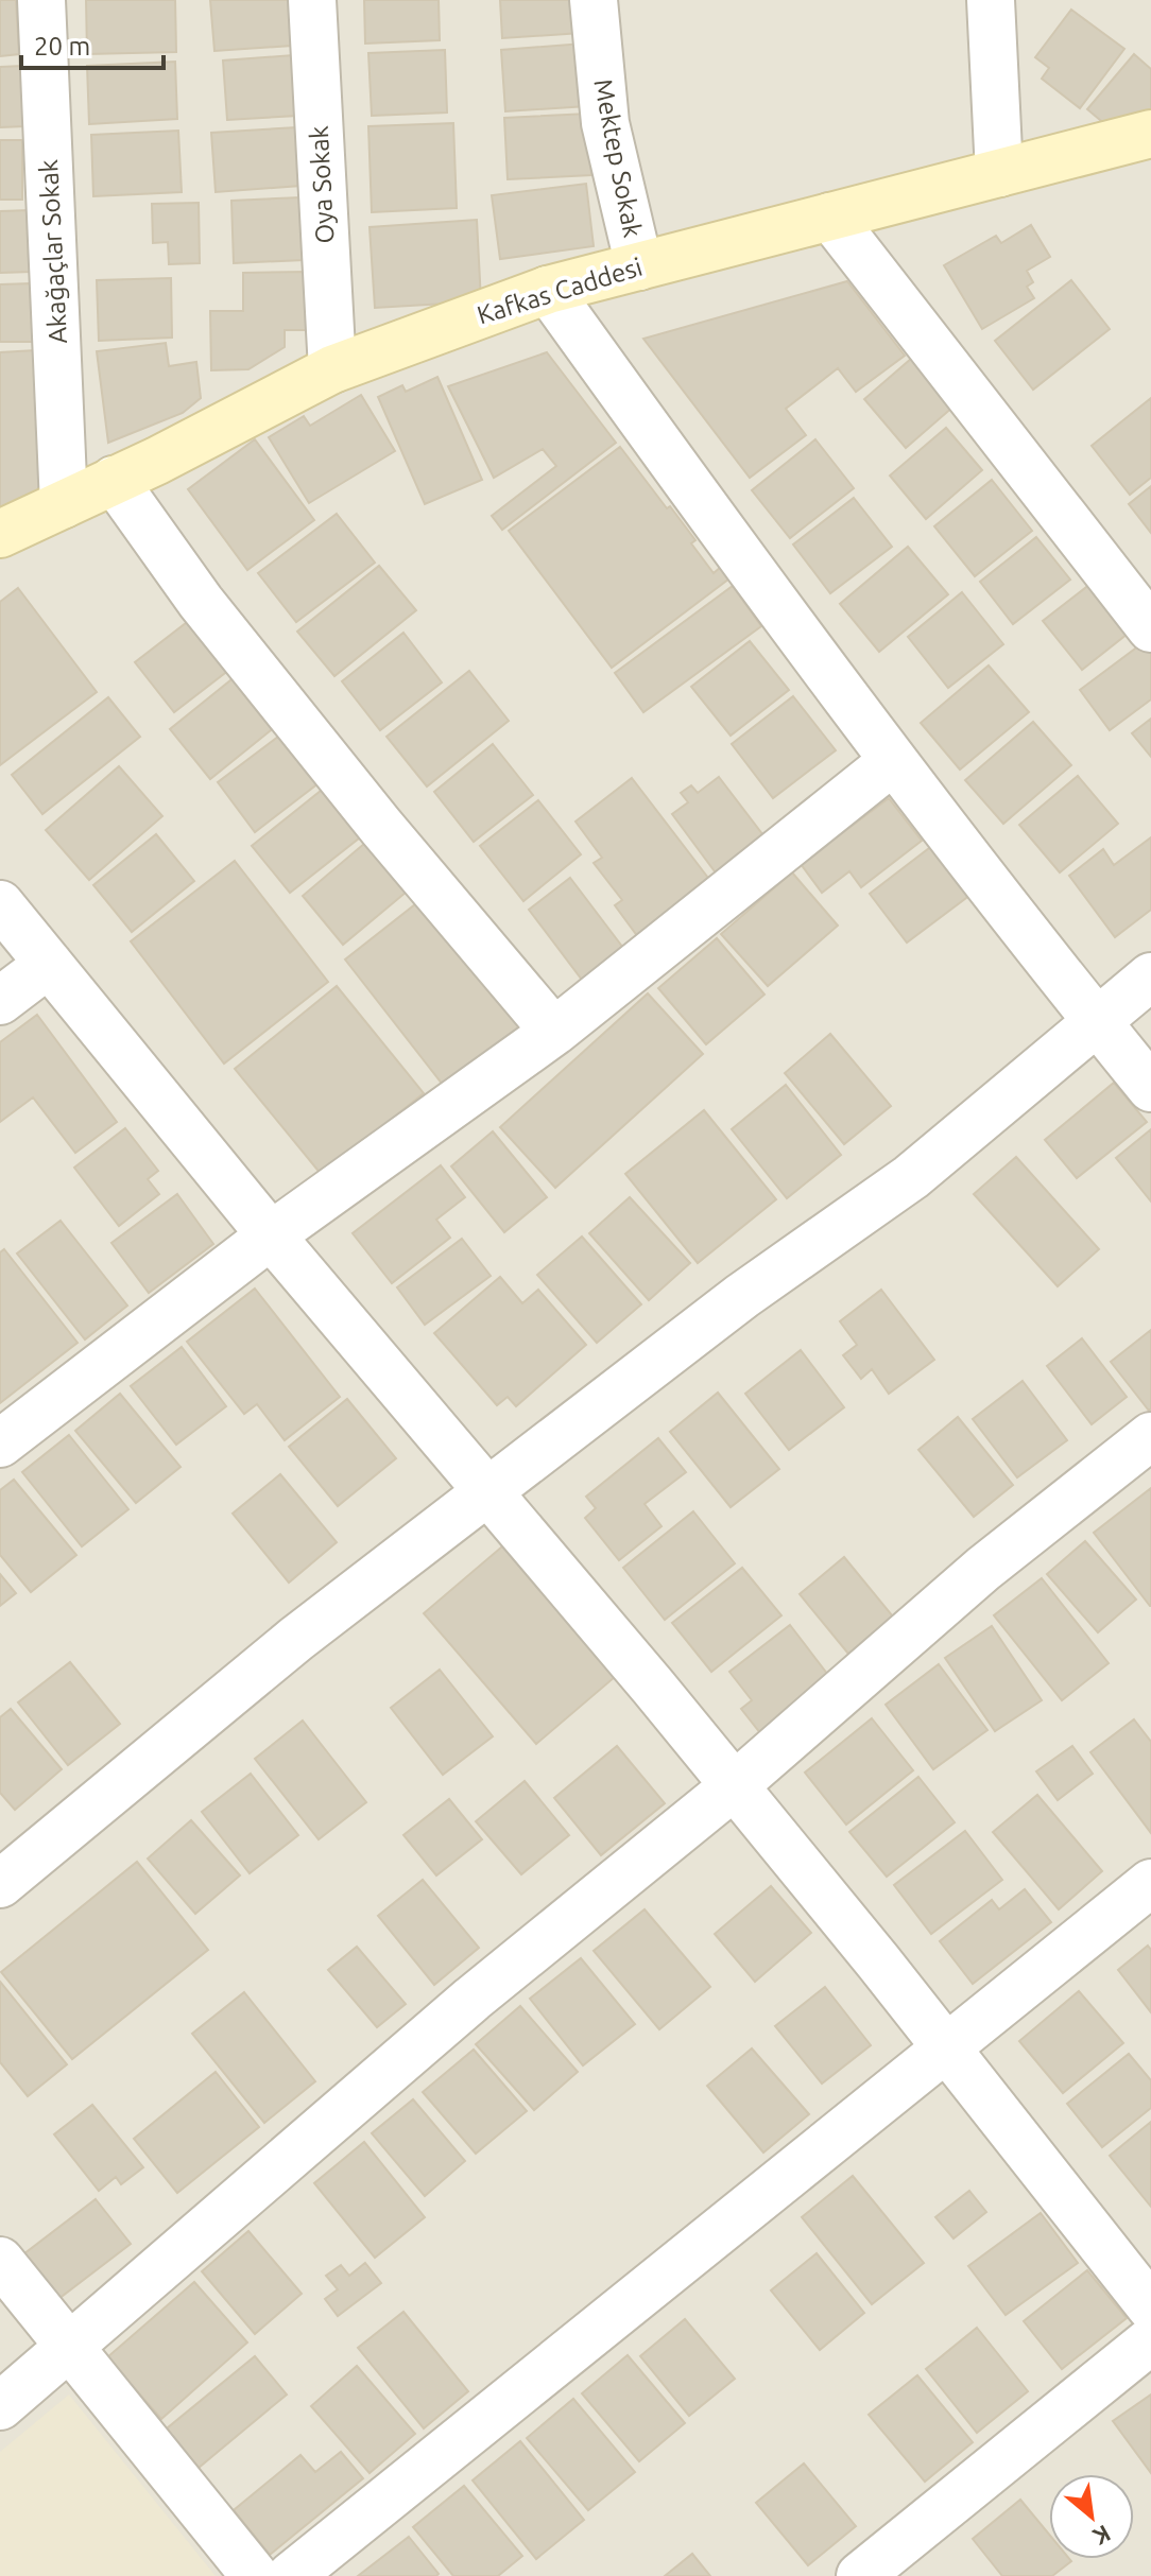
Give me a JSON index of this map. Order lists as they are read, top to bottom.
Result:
{
  "streets": {
    "street": [
      "Mektep Sokak",
      "Oya Sokak",
      "Akağaçlar Sokak",
      "Kafkas Caddesi"
    ]
  },
  "crossings": [
    ["Mektep Sokak", "Kafkas Caddesi"],
    ["Oya Sokak", "Kafkas Caddesi"],
    ["Akağaçlar Sokak", "Kafkas Caddesi"]
  ],
  "scale_bar": "20 m",
  "north": "bottom right"
}
